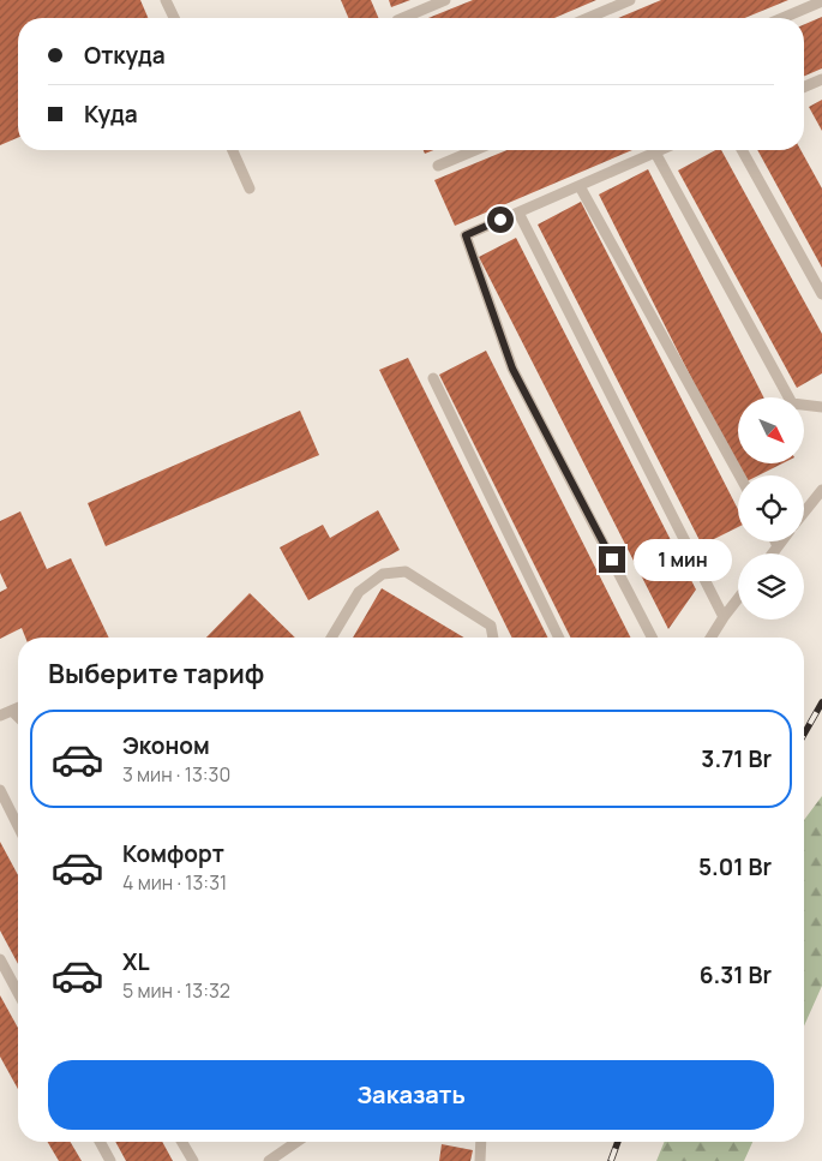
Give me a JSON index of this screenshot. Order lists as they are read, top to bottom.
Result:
{
  "north": "bottom right",
  "page": {
    "banner": ["Откуда", "Куда"],
    "bubble": "1 мин",
    "heading": "Выберите тариф",
    "list": [
      {
        "name": "Эконом",
        "note": "3 мин · 13:30",
        "value": "3.71 Br"
      },
      {
        "name": "Комфорт",
        "note": "4 мин · 13:31",
        "value": "5.01 Br"
      },
      {
        "name": "XL",
        "note": "5 мин · 13:32",
        "value": "6.31 Br"
      }
    ],
    "buttons": "Заказать"
  }
}
